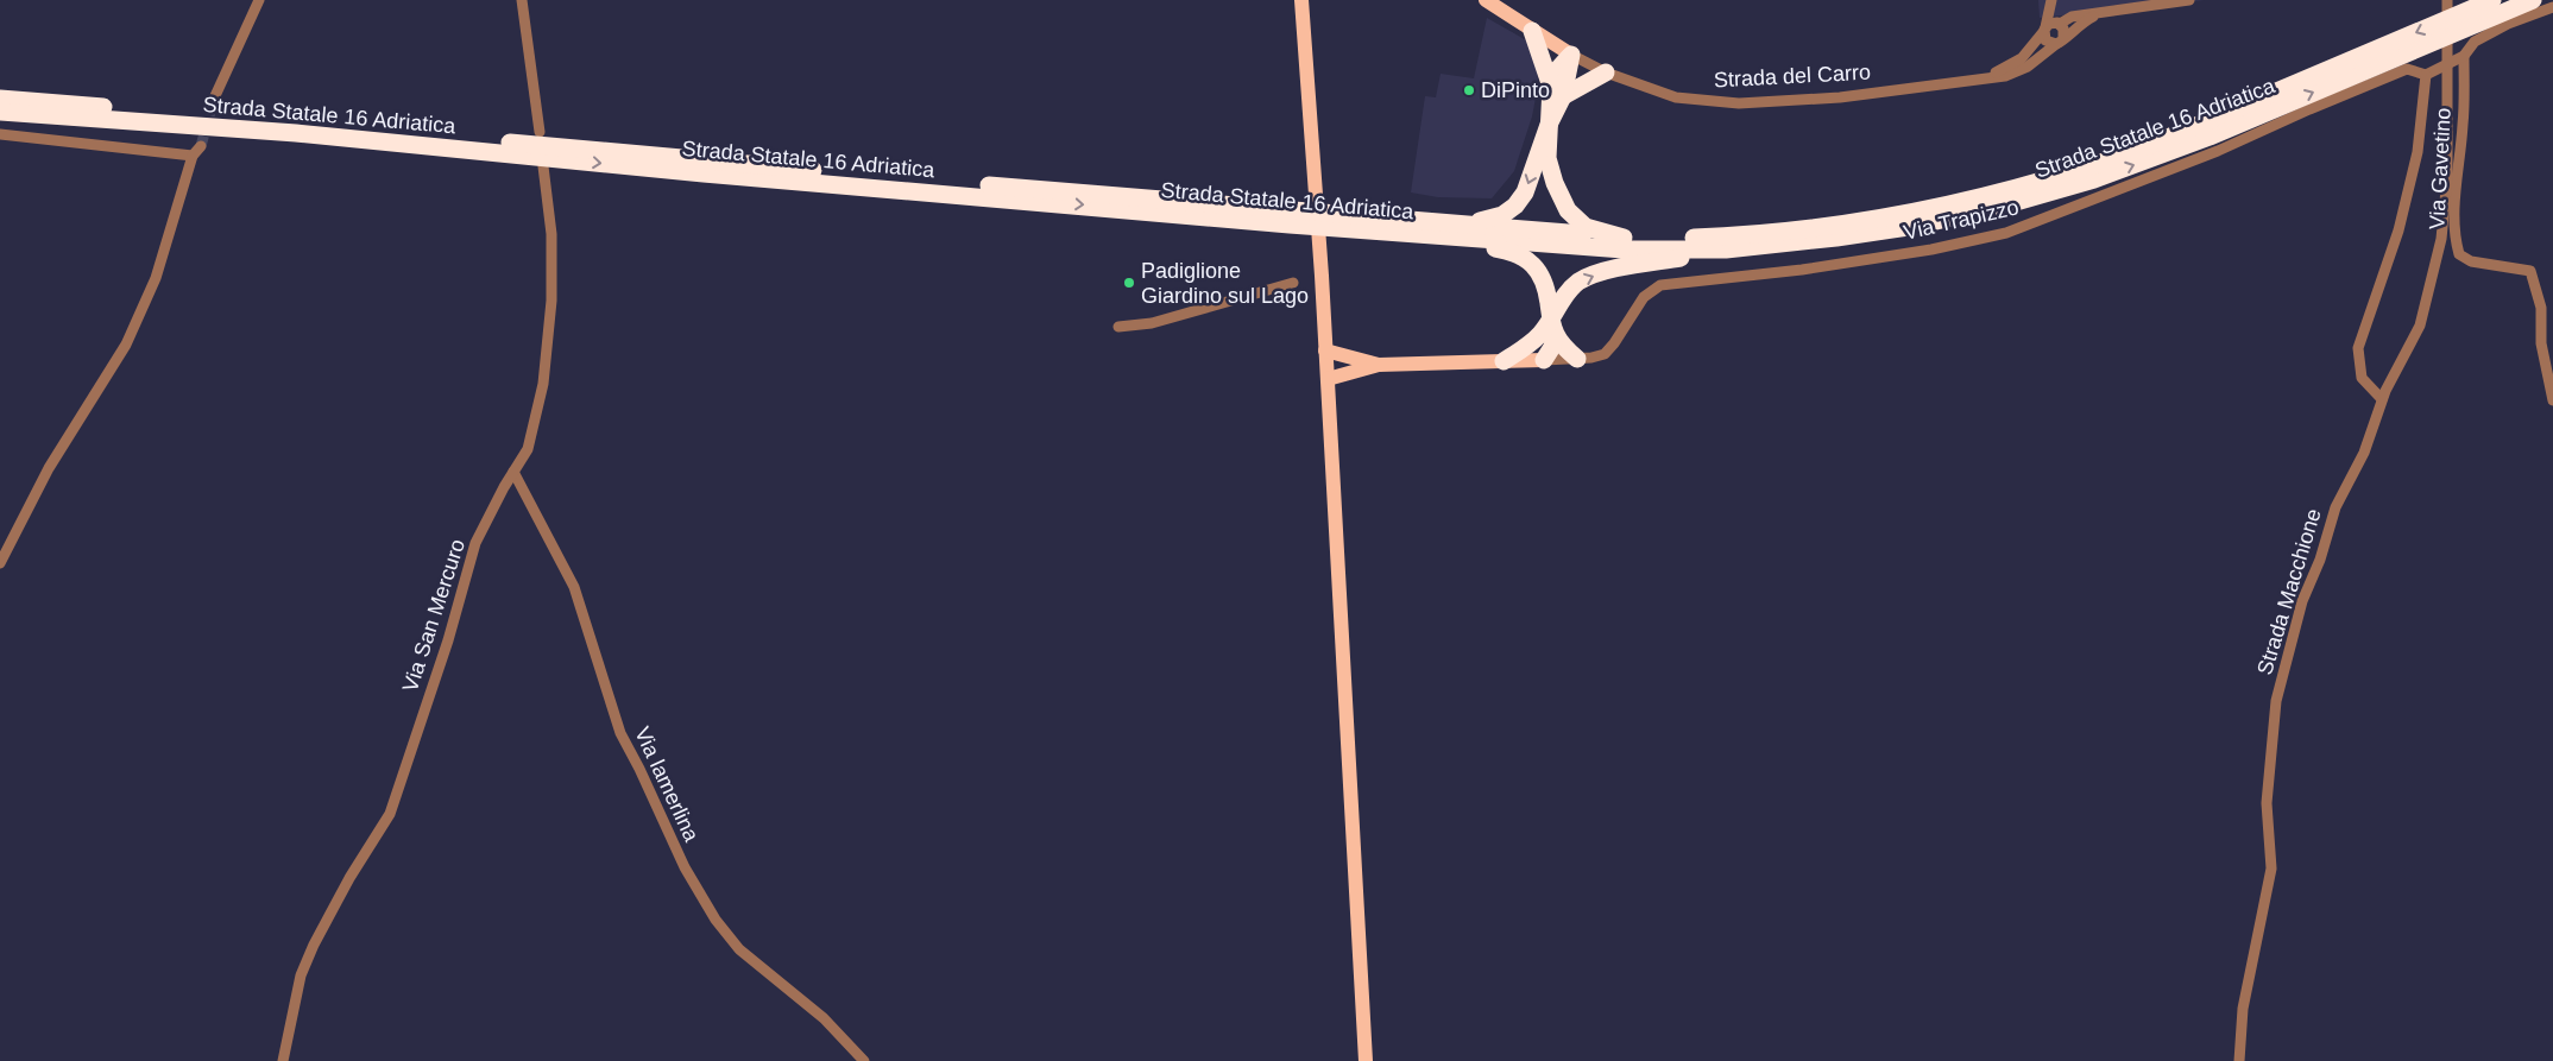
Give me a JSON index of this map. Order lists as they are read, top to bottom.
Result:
{
  "streets": {
    "highway": ["Strada Statale 16 Adriatica"],
    "main road": ["Strada del Carro"],
    "street": [
      "Via Gavetino",
      "Via Trapizzo",
      "Strada Macchione",
      "Via San Mercuro",
      "Via lamerlina"
    ]
  },
  "crossings": [
    ["Via San Mercuro", "Via lamerlina"]
  ],
  "places": ["DiPinto", "Padiglione Giardino sul Lago"]
}
